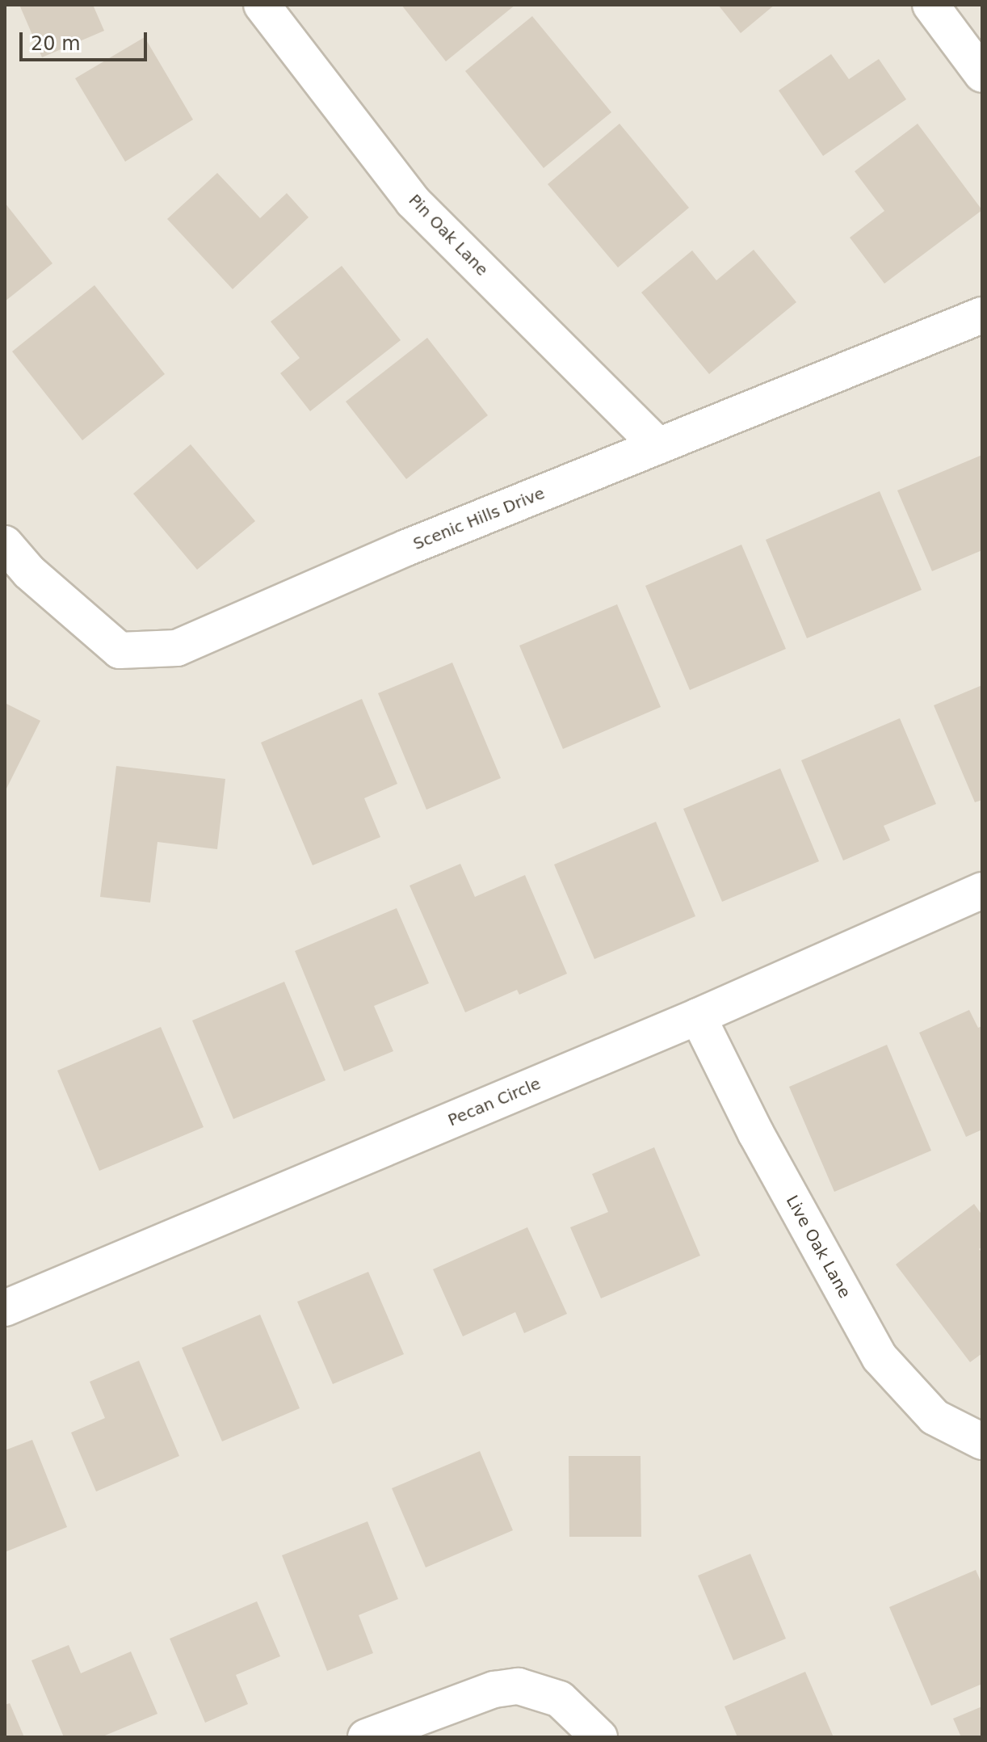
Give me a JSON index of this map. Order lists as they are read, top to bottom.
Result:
{
  "streets": {
    "street": [
      "Pin Oak Lane",
      "Scenic Hills Drive",
      "Pecan Circle",
      "Live Oak Lane"
    ]
  },
  "crossings": [
    ["Pin Oak Lane", "Scenic Hills Drive"],
    ["Pecan Circle", "Live Oak Lane"]
  ],
  "scale_bar": "20 m"
}
